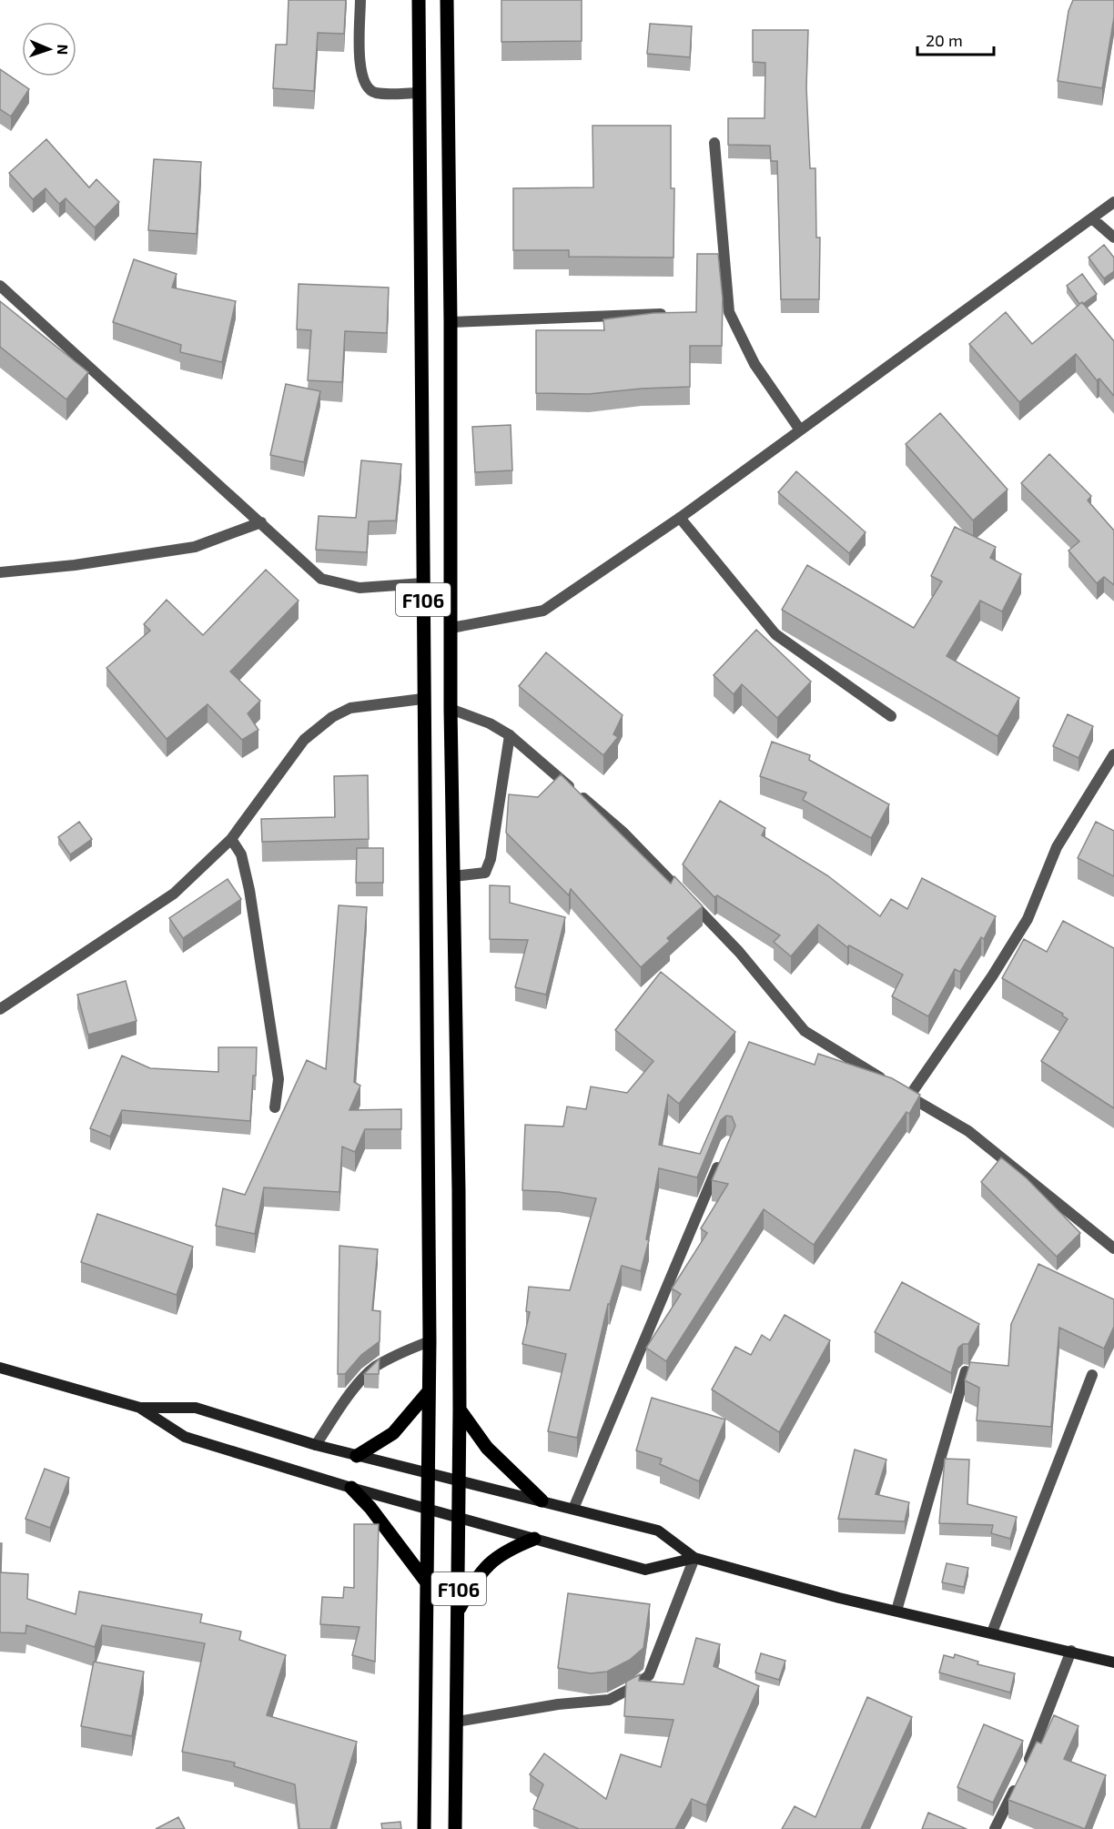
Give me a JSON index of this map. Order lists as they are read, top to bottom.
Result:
{
  "streets": {
    "main road": ["F106"]
  },
  "scale_bar": "20 m",
  "north": "right"
}
